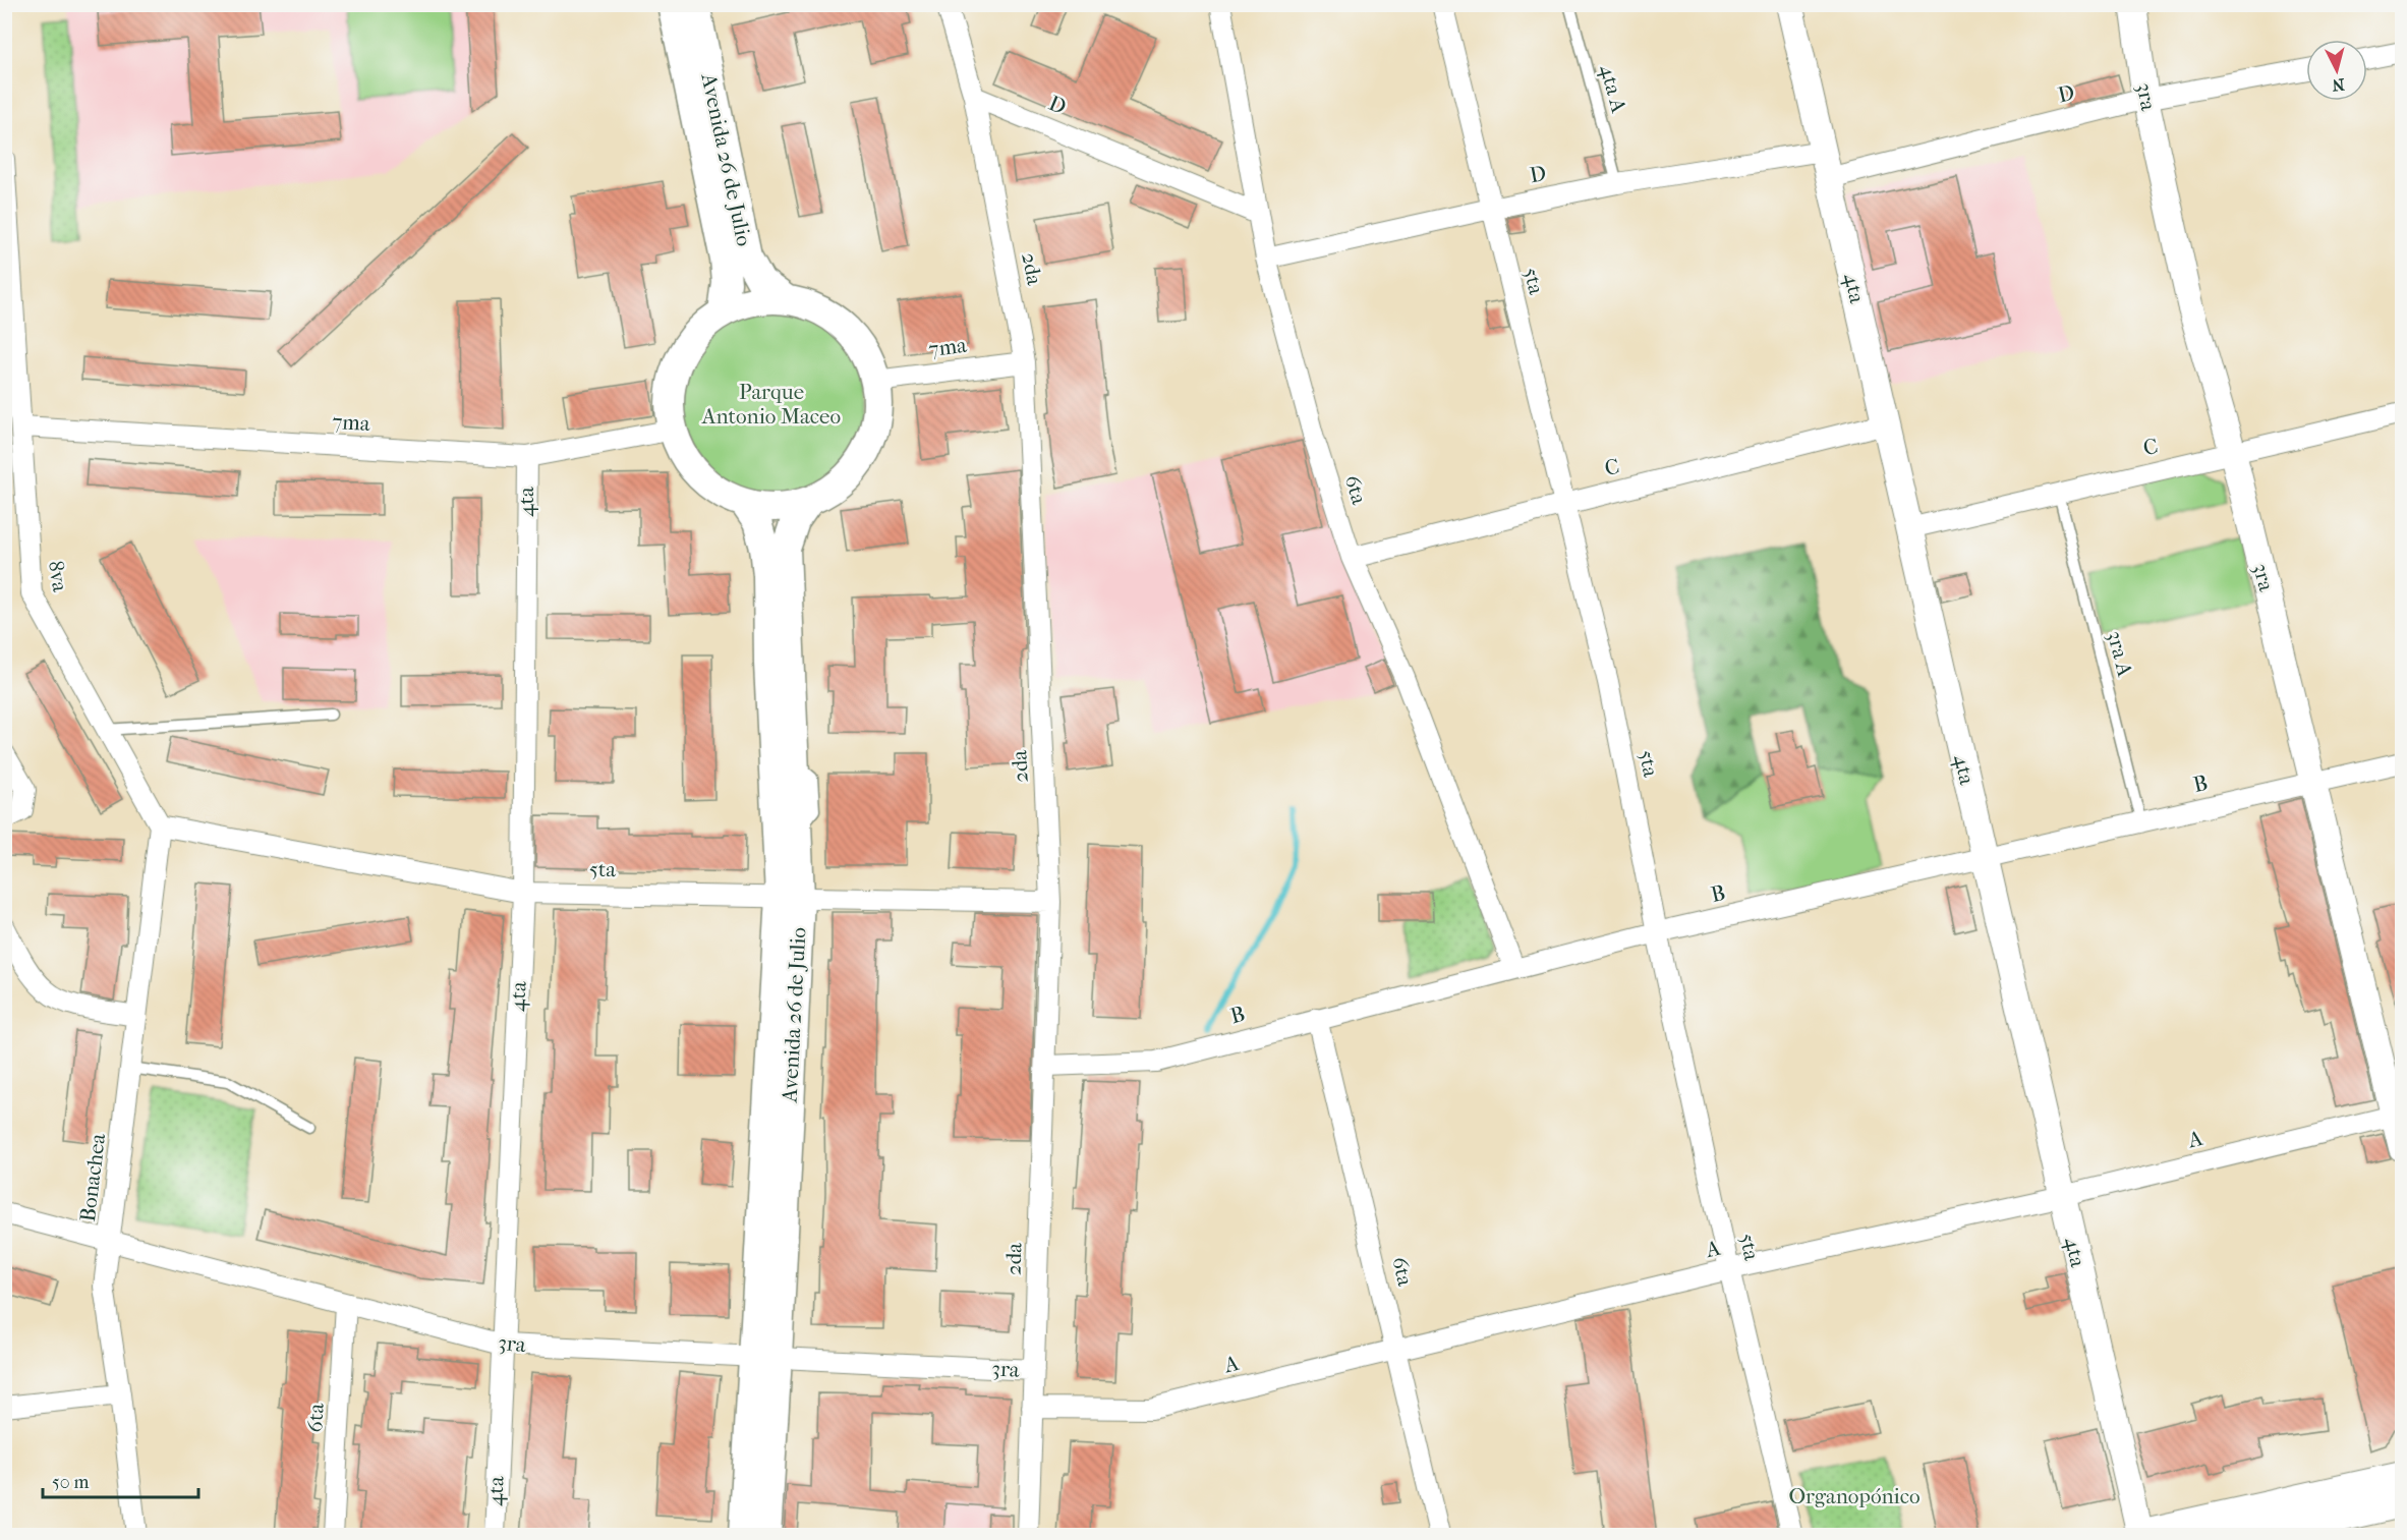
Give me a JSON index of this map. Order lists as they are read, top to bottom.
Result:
{
  "streets": {
    "main road": ["Avenida 26 de Julio"],
    "street": [
      "D",
      "3ra",
      "2da",
      "5ta",
      "4ta",
      "7ma",
      "C",
      "6ta",
      "8va",
      "B",
      "A",
      "Bonachea"
    ],
    "lane": ["4ta A", "3ra A"]
  },
  "crossings": [
    ["4ta A", "D"],
    ["D", "3ra"],
    ["D", "2da"],
    ["D", "5ta"],
    ["D", "4ta"],
    ["D", "6ta"],
    ["3ra", "Avenida 26 de Julio"],
    ["3ra", "2da"],
    ["3ra", "4ta"],
    ["3ra", "C"],
    ["3ra", "6ta"],
    ["3ra", "B"],
    ["3ra", "A"],
    ["3ra", "Bonachea"],
    ["Avenida 26 de Julio", "5ta"],
    ["Avenida 26 de Julio", "7ma"],
    ["2da", "5ta"],
    ["2da", "7ma"],
    ["2da", "B"],
    ["2da", "A"],
    ["5ta", "4ta"],
    ["5ta", "C"],
    ["5ta", "8va"],
    ["5ta", "B"],
    ["5ta", "A"],
    ["5ta", "Bonachea"],
    ["4ta", "7ma"],
    ["4ta", "C"],
    ["4ta", "B"],
    ["4ta", "A"],
    ["7ma", "8va"],
    ["C", "6ta"],
    ["C", "3ra A"],
    ["6ta", "B"],
    ["6ta", "A"],
    ["8va", "Bonachea"],
    ["3ra A", "B"]
  ],
  "parks": ["Parque Antonio Maceo", "Organopónico"],
  "scale_bar": "50 m",
  "north": "bottom"
}
